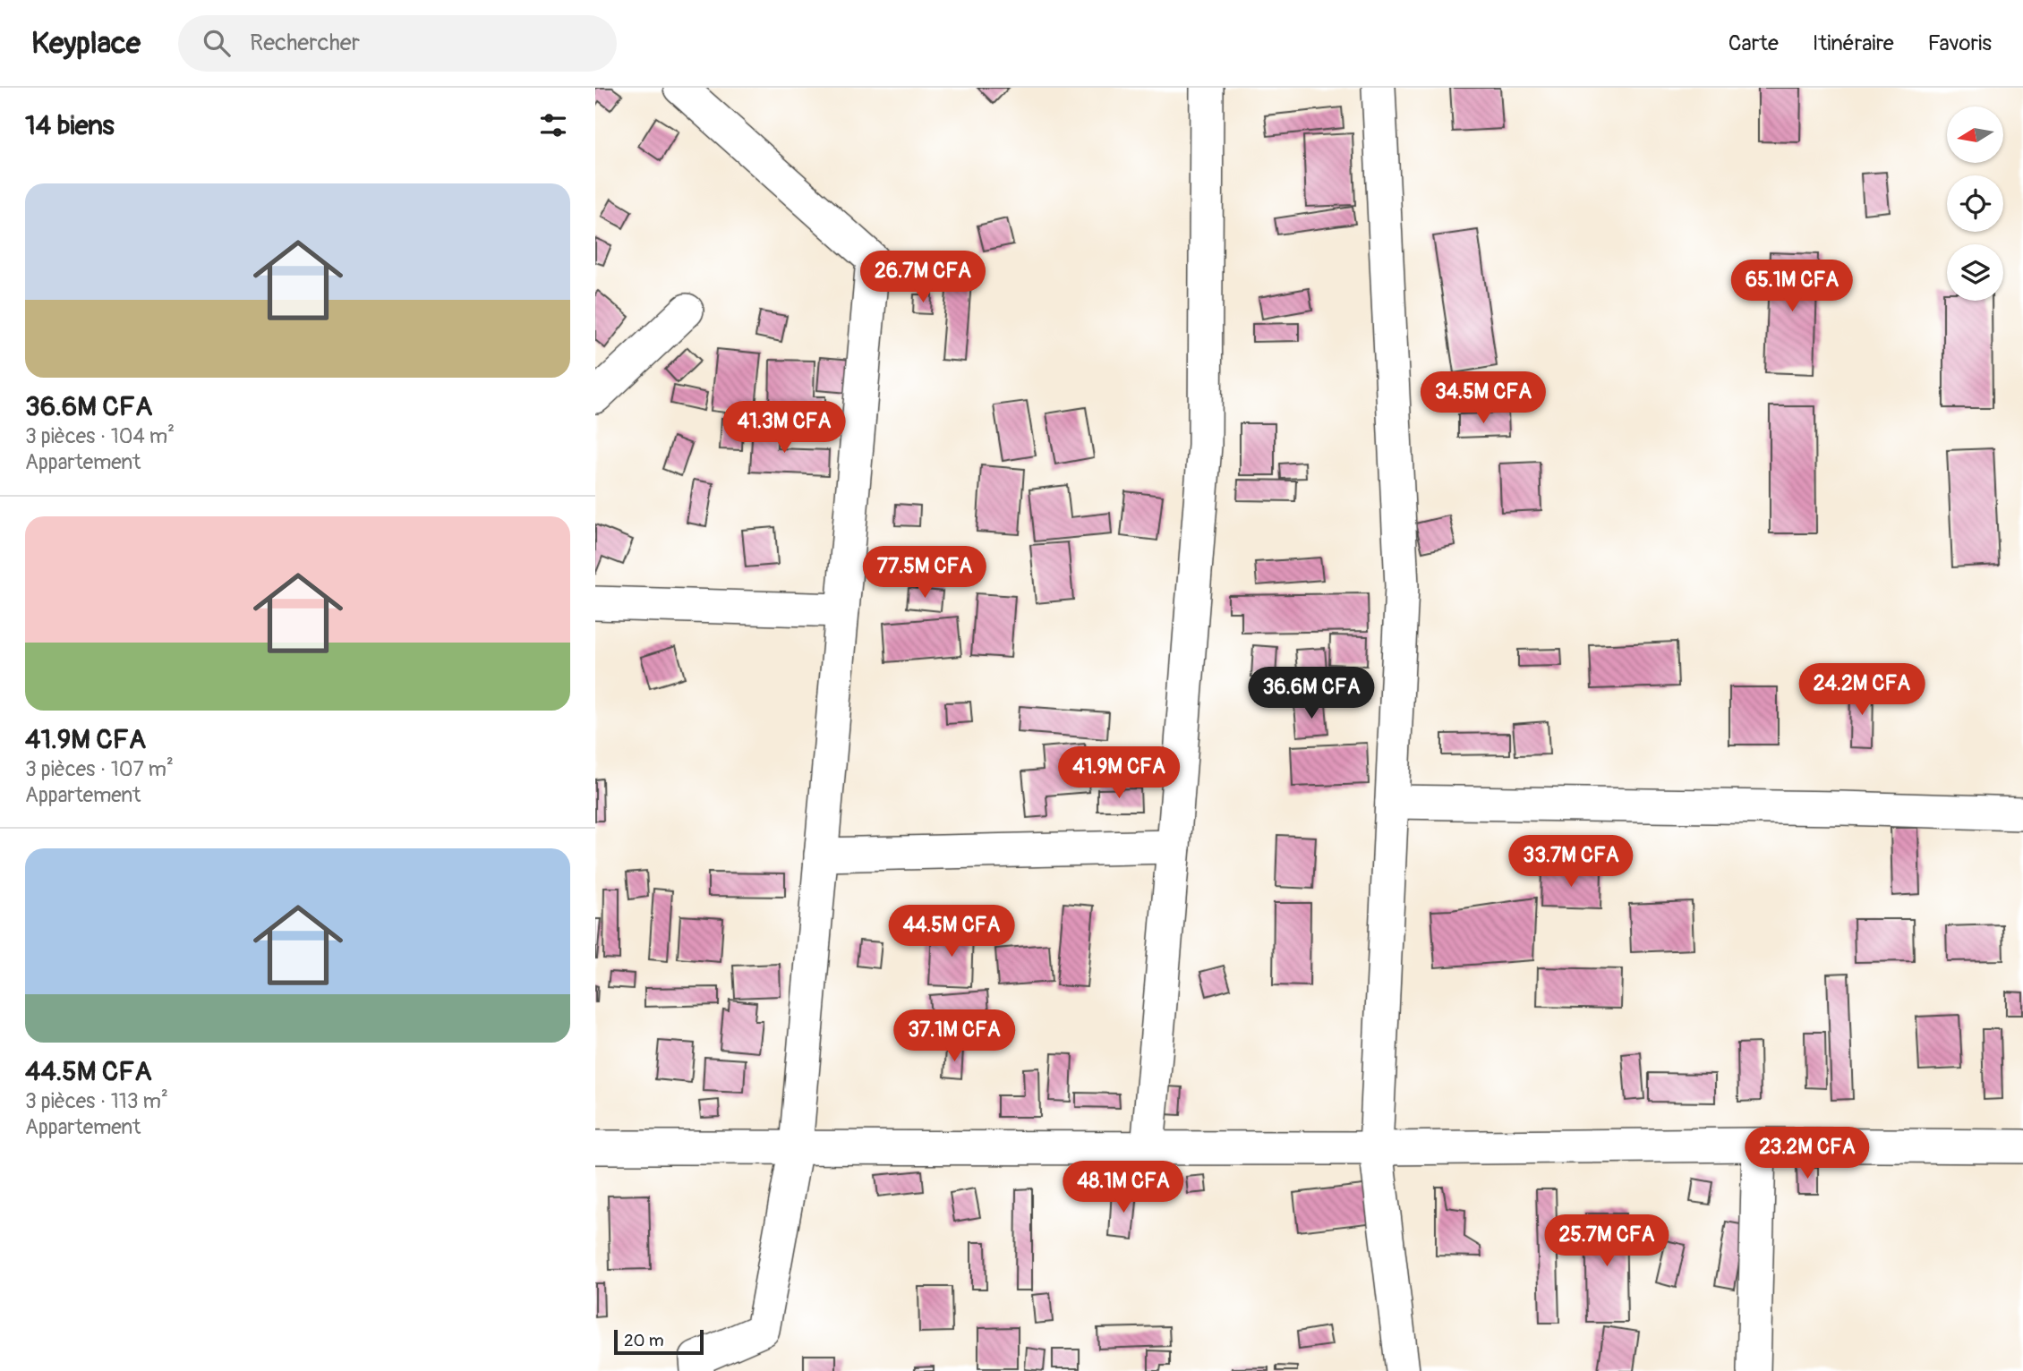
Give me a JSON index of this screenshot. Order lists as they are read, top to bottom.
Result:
{
  "scale_bar": "20 m",
  "north": "left",
  "page": {
    "header": "Keyplace",
    "search": "Rechercher",
    "nav": ["Carte", "Itinéraire", "Favoris"],
    "heading": "14 biens",
    "list": [
      {
        "name": "36.6M CFA",
        "note": "3 pièces · 104 m² · Appartement"
      },
      {
        "name": "41.9M CFA",
        "note": "3 pièces · 107 m² · Appartement"
      },
      {
        "name": "44.5M CFA",
        "note": "3 pièces · 113 m² · Appartement"
      }
    ],
    "price": [
      "26.7M CFA",
      "65.1M CFA",
      "34.5M CFA",
      "41.3M CFA",
      "77.5M CFA",
      "24.2M CFA",
      "36.6M CFA",
      "41.9M CFA",
      "33.7M CFA",
      "44.5M CFA",
      "37.1M CFA",
      "23.2M CFA",
      "48.1M CFA",
      "25.7M CFA"
    ],
    "scale": "20 m"
  }
}
